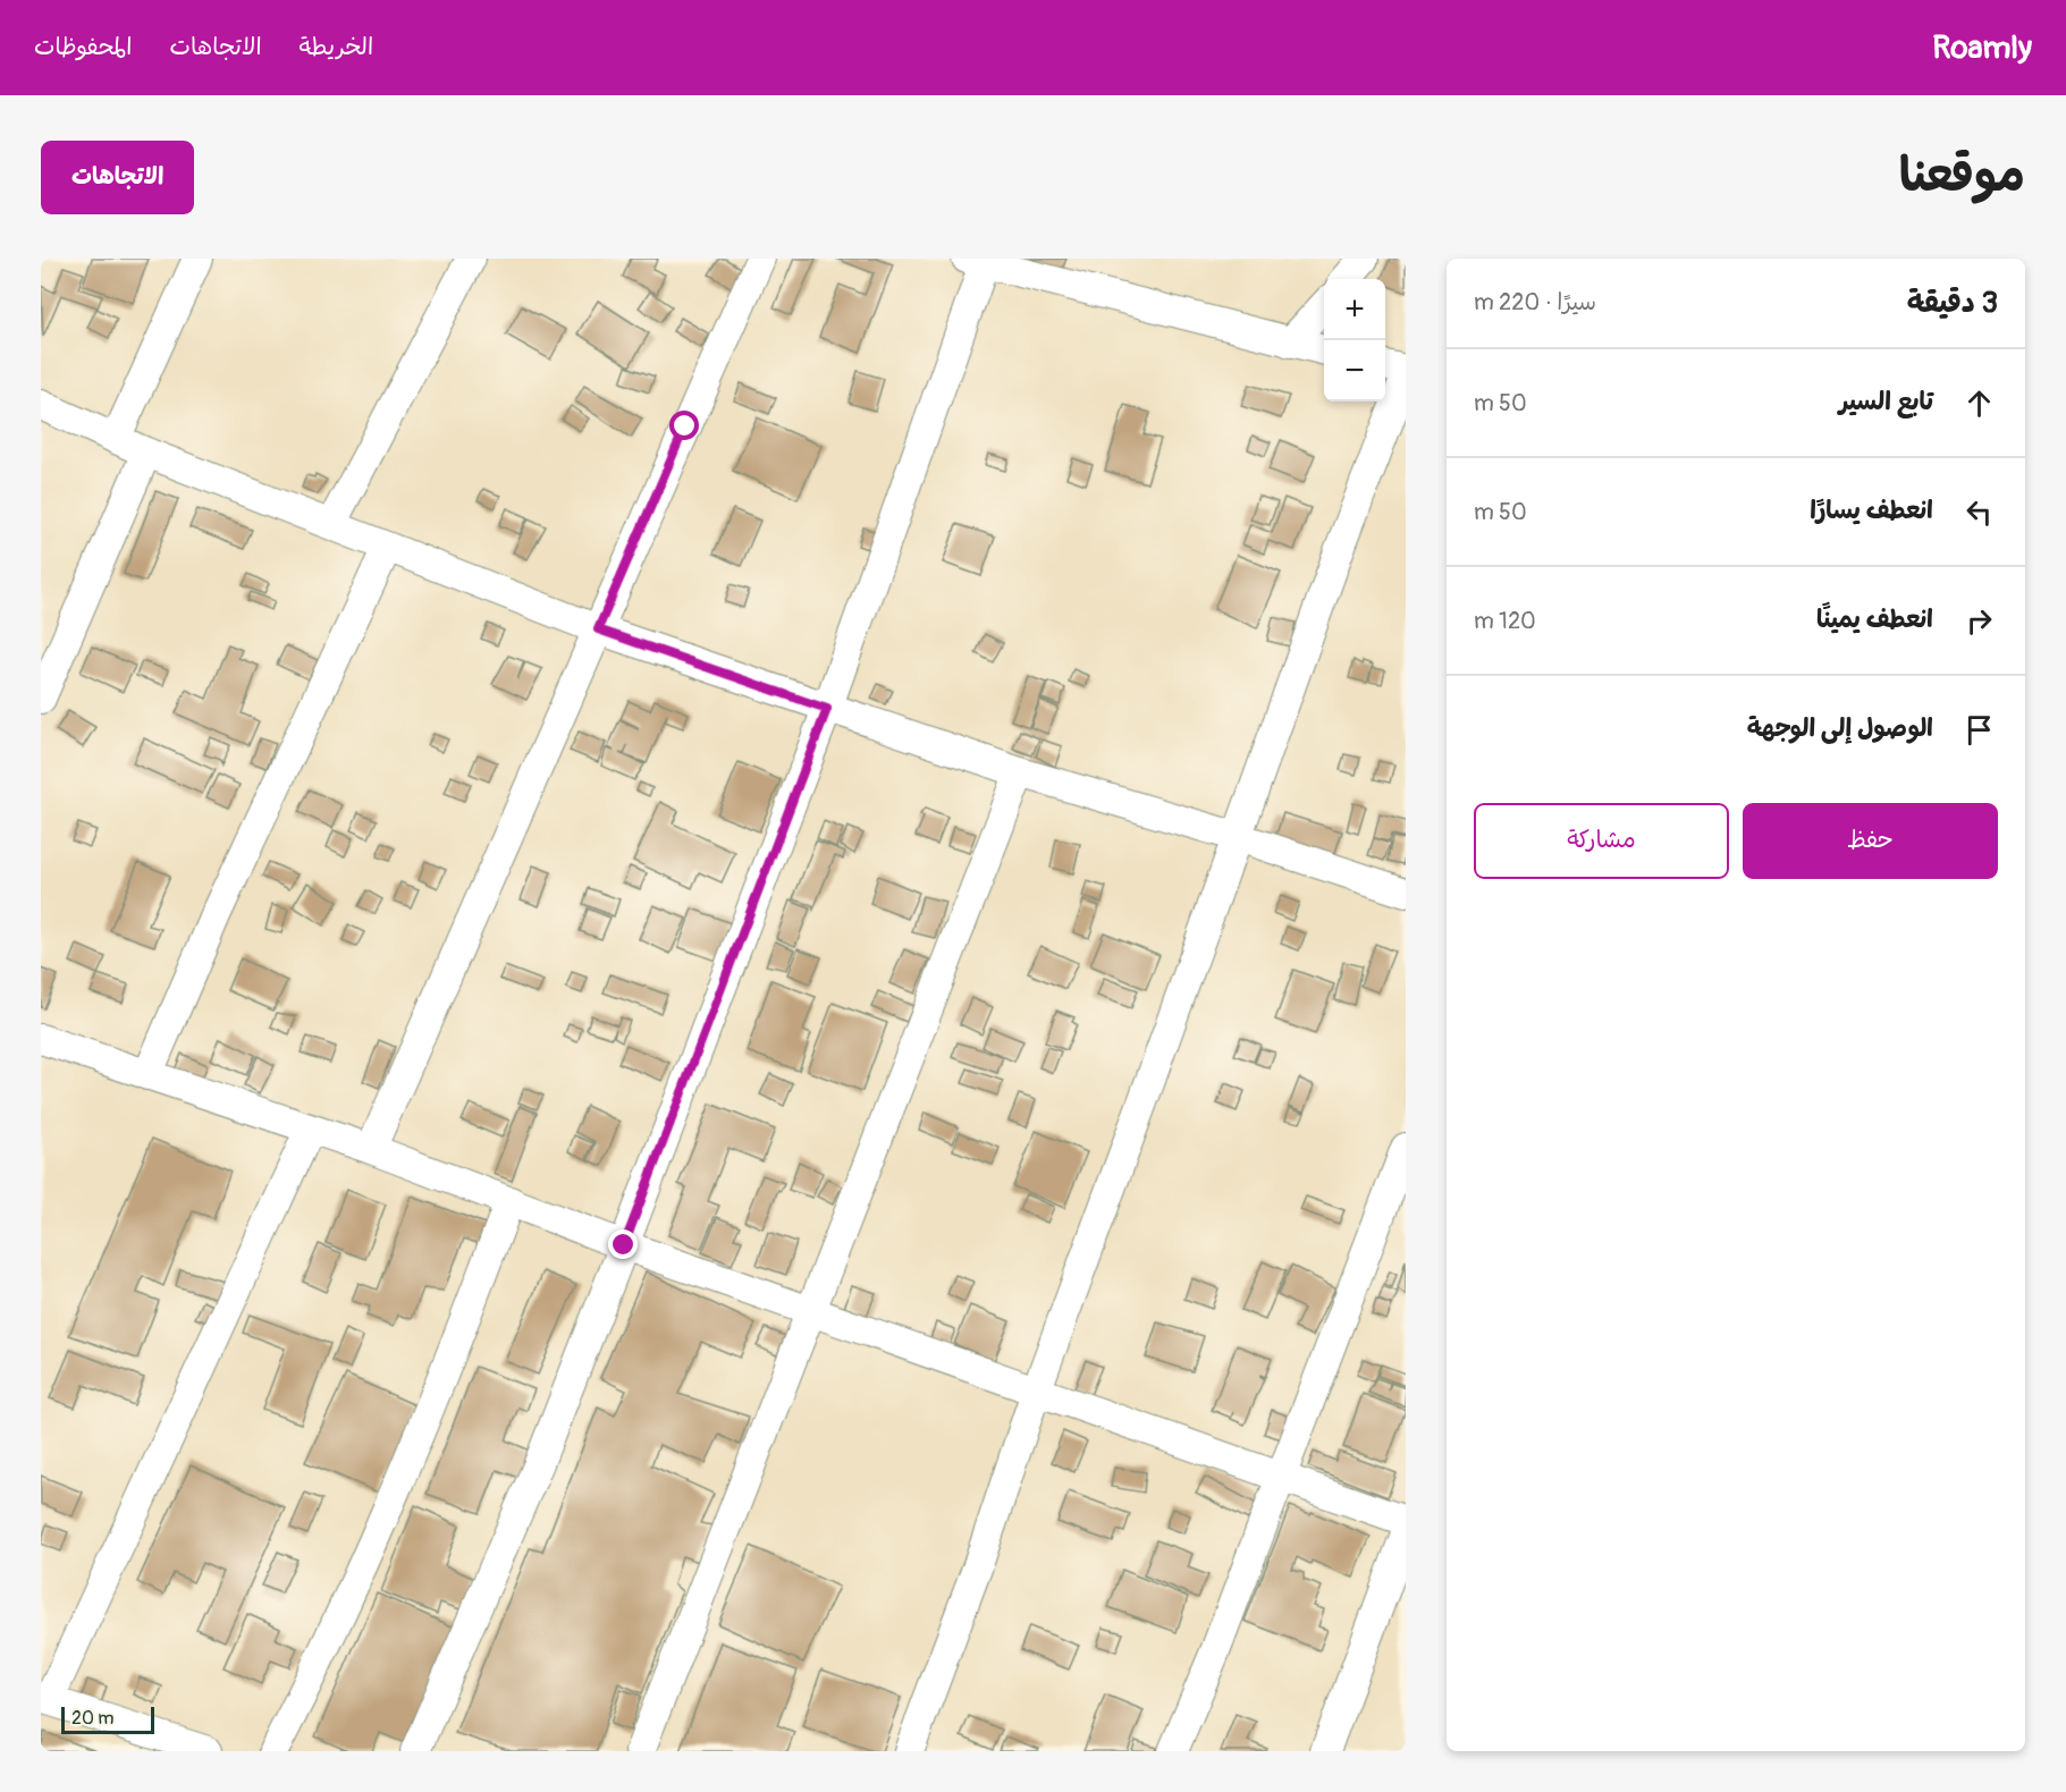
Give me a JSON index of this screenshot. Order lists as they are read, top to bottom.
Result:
{
  "scale_bar": "20 m",
  "page": {
    "header": "Roamly",
    "nav": ["الخريطة", "الاتجاهات", "المحفوظات"],
    "title": "موقعنا",
    "buttons": [
      "الاتجاهات",
      ["حفظ", "مشاركة"]
    ],
    "heading": ["3 دقيقة", "سيرًا · 220 m"],
    "map_buttons": ["+", "−"],
    "list": [
      ["تابع السير", "50 m"],
      ["انعطف يسارًا", "50 m"],
      ["انعطف يمينًا", "120 m"],
      "الوصول إلى الوجهة"
    ],
    "scale": "20 m"
  }
}
